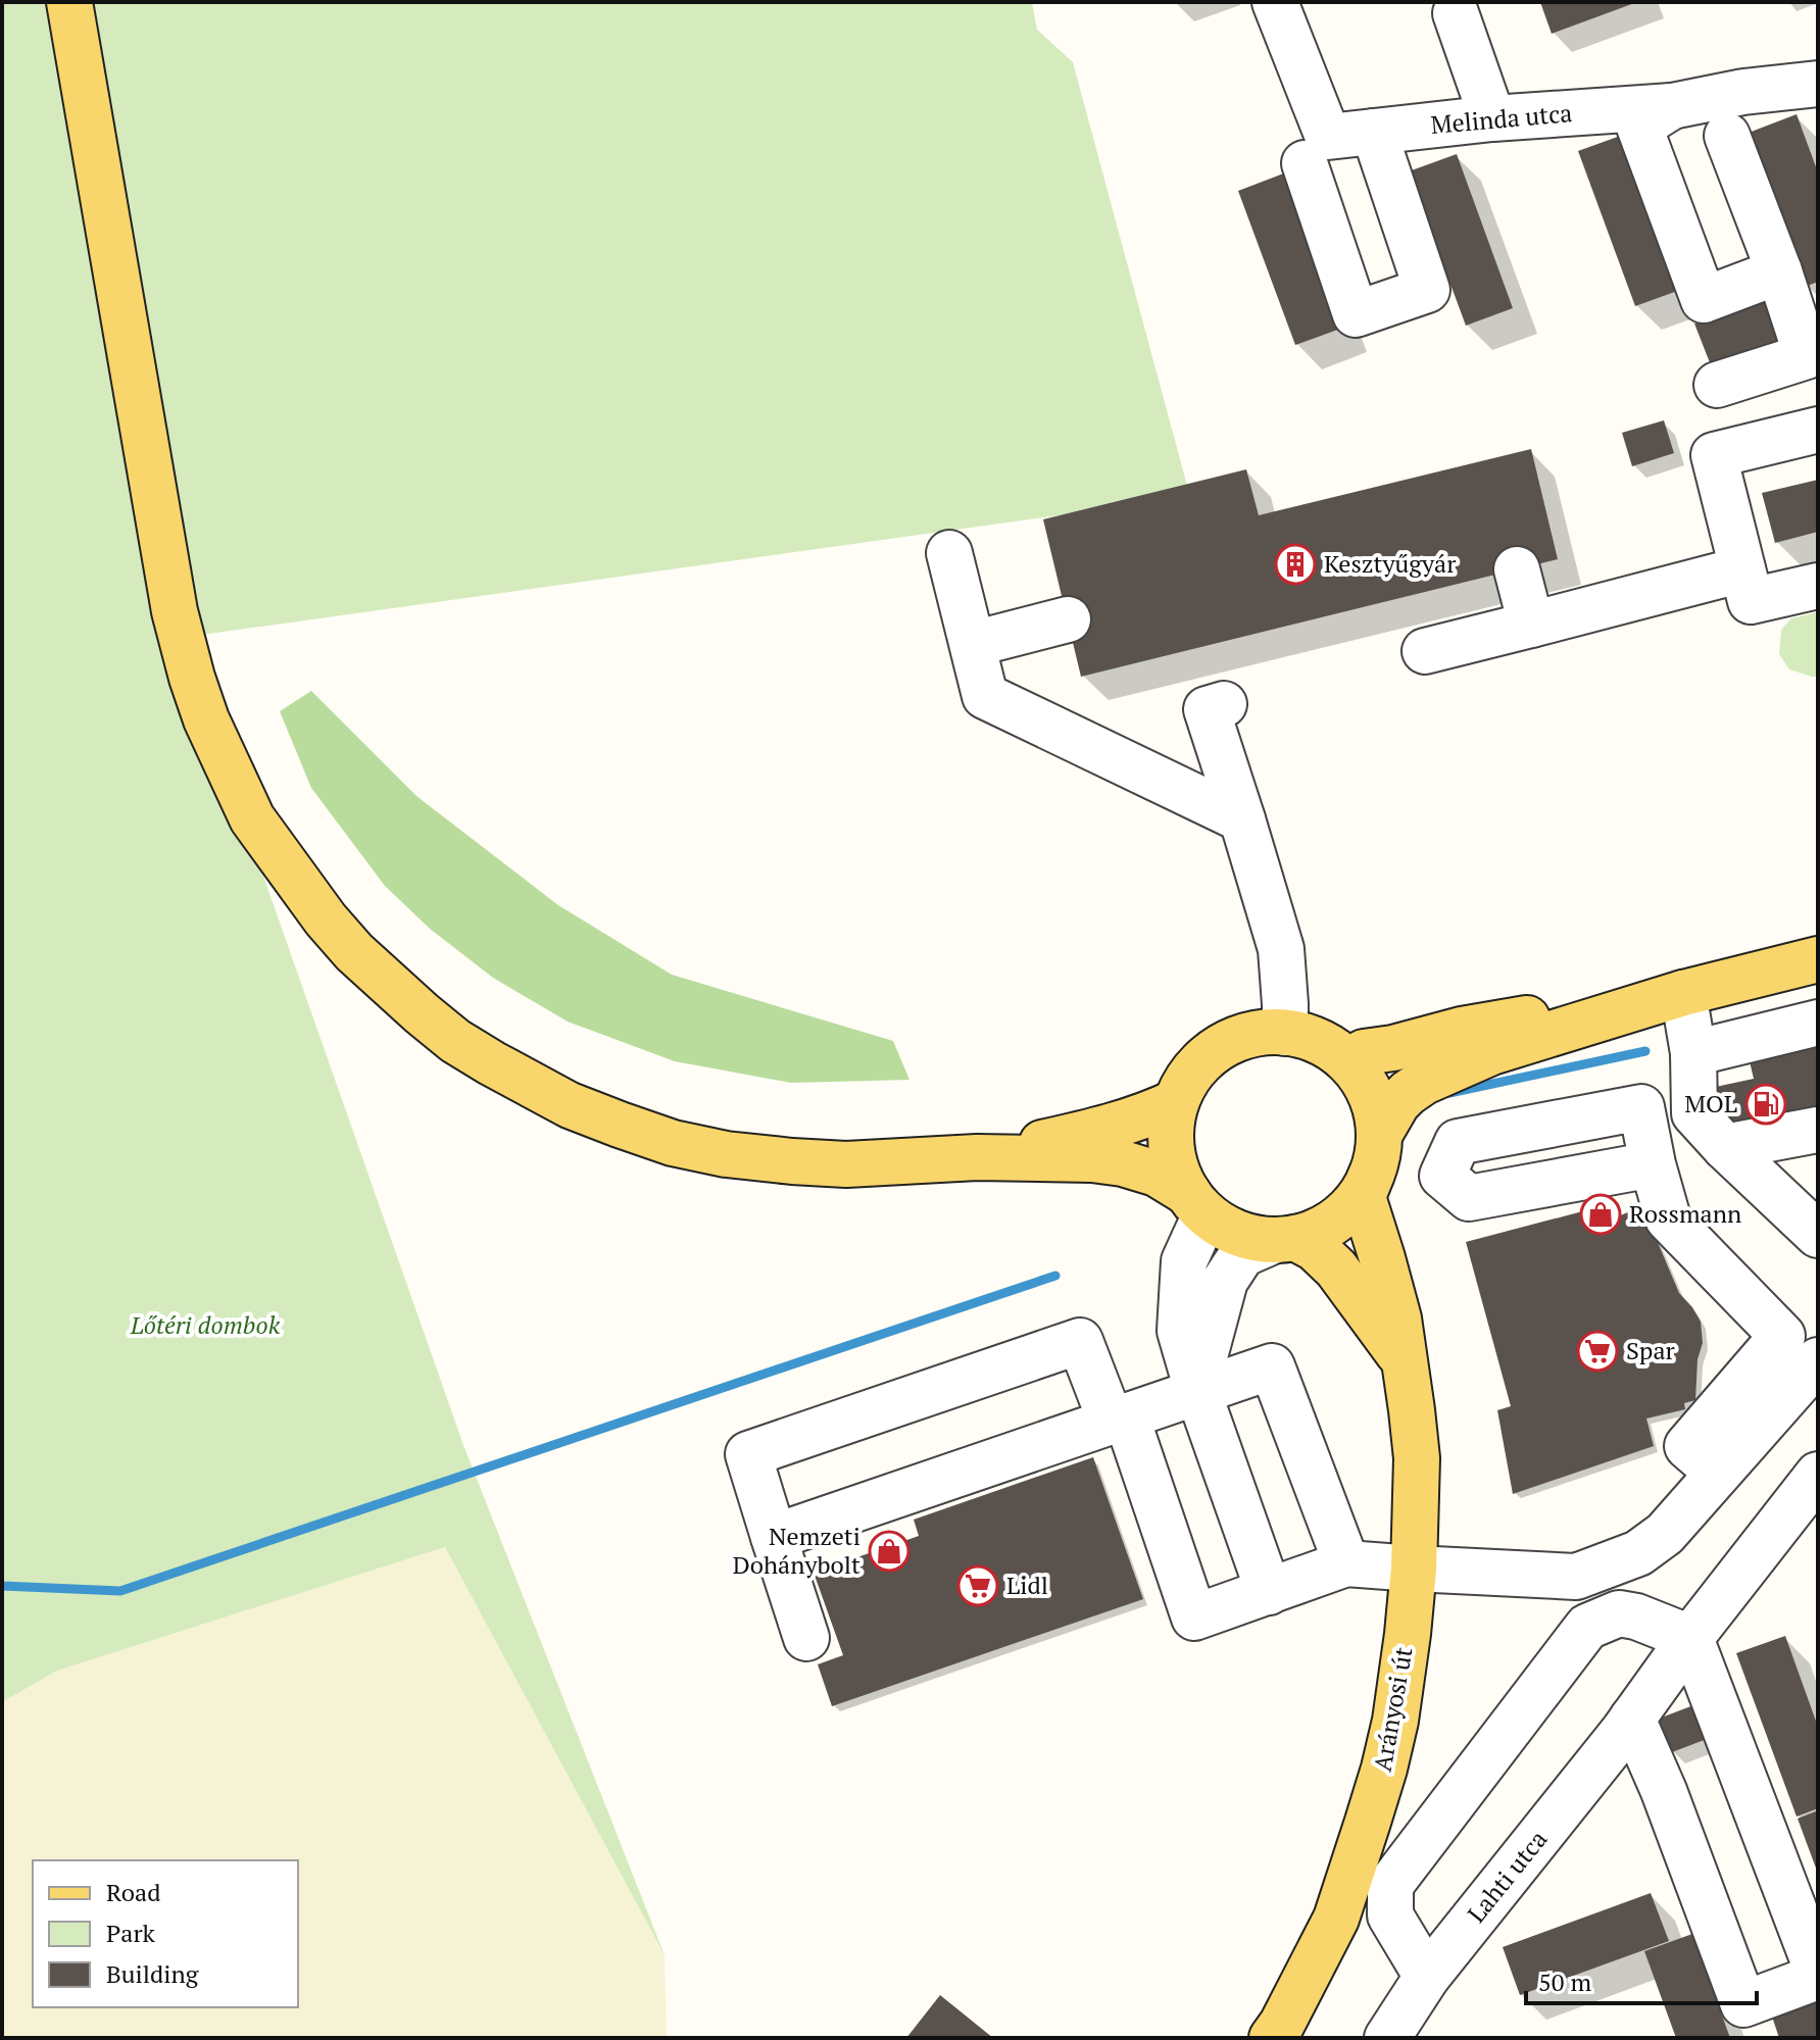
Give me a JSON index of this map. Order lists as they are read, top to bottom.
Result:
{
  "streets": {
    "main road": ["Arányosi út"],
    "street": ["Melinda utca", "Lahti utca"]
  },
  "parks": ["Lőtéri dombok"],
  "places": {
    "building": ["Kesztyűgyár"],
    "fuel station": ["MOL"],
    "shop": ["Rossmann", "Nemzeti Dohánybolt"],
    "supermarket": ["Spar", "Lidl"]
  },
  "legend": ["Road", "Park", "Building"],
  "scale_bar": "50 m"
}
